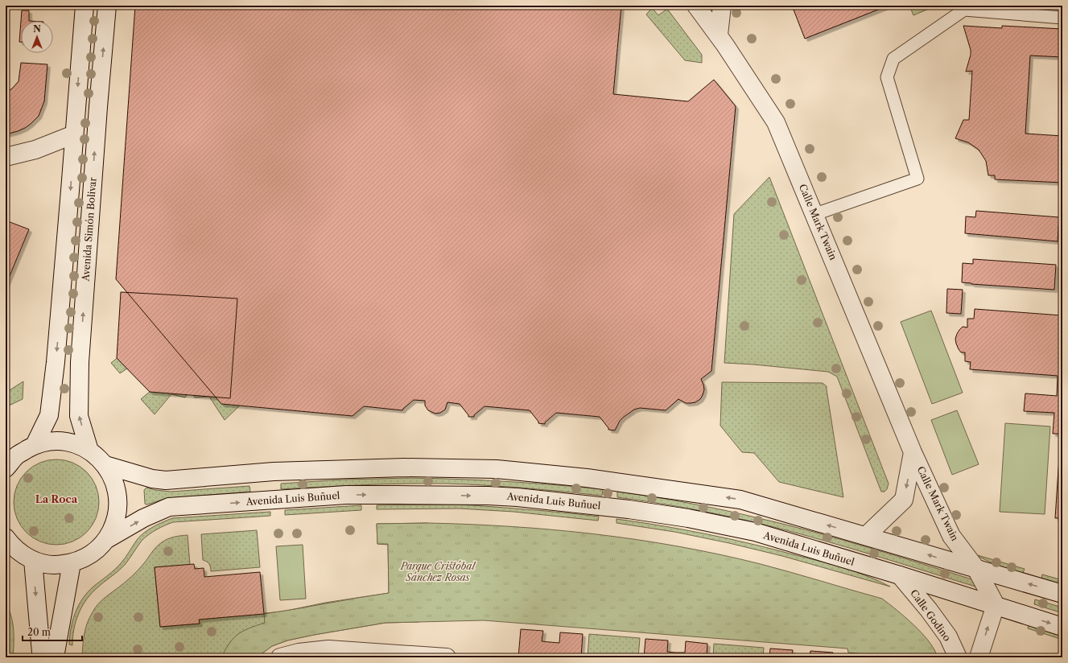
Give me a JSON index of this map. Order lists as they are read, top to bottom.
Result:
{
  "streets": {
    "main road": [
      "Calle Mark Twain",
      "Avenida Simón Bolivar",
      "Avenida Luis Buñuel",
      "Calle Godino"
    ]
  },
  "crossings": [
    ["Avenida Luis Buñuel", "Calle Godino"]
  ],
  "districts": ["La Roca"],
  "parks": ["Parque Cristóbal Sánchez Rosas"],
  "scale_bar": "20 m",
  "north": "top"
}
